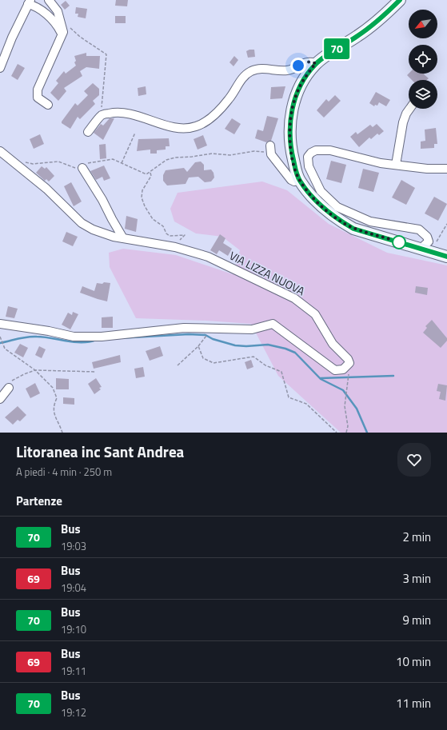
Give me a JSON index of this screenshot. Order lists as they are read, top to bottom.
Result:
{
  "streets": {
    "street": ["VIA LIZZA NUOVA"]
  },
  "lines": ["bus line 70"],
  "north": "bottom left",
  "page": {
    "on_map": "70",
    "heading": [
      ["Litoranea inc Sant Andrea", "A piedi · 4 min · 250 m"],
      "Partenze"
    ],
    "list": [
      {
        "mark": "70",
        "name": "Bus",
        "note": "19:03",
        "value": "2 min"
      },
      {
        "mark": "69",
        "name": "Bus",
        "note": "19:04",
        "value": "3 min"
      },
      {
        "mark": "70",
        "name": "Bus",
        "note": "19:10",
        "value": "9 min"
      },
      {
        "mark": "69",
        "name": "Bus",
        "note": "19:11",
        "value": "10 min"
      },
      {
        "mark": "70",
        "name": "Bus",
        "note": "19:12",
        "value": "11 min"
      }
    ]
  }
}
